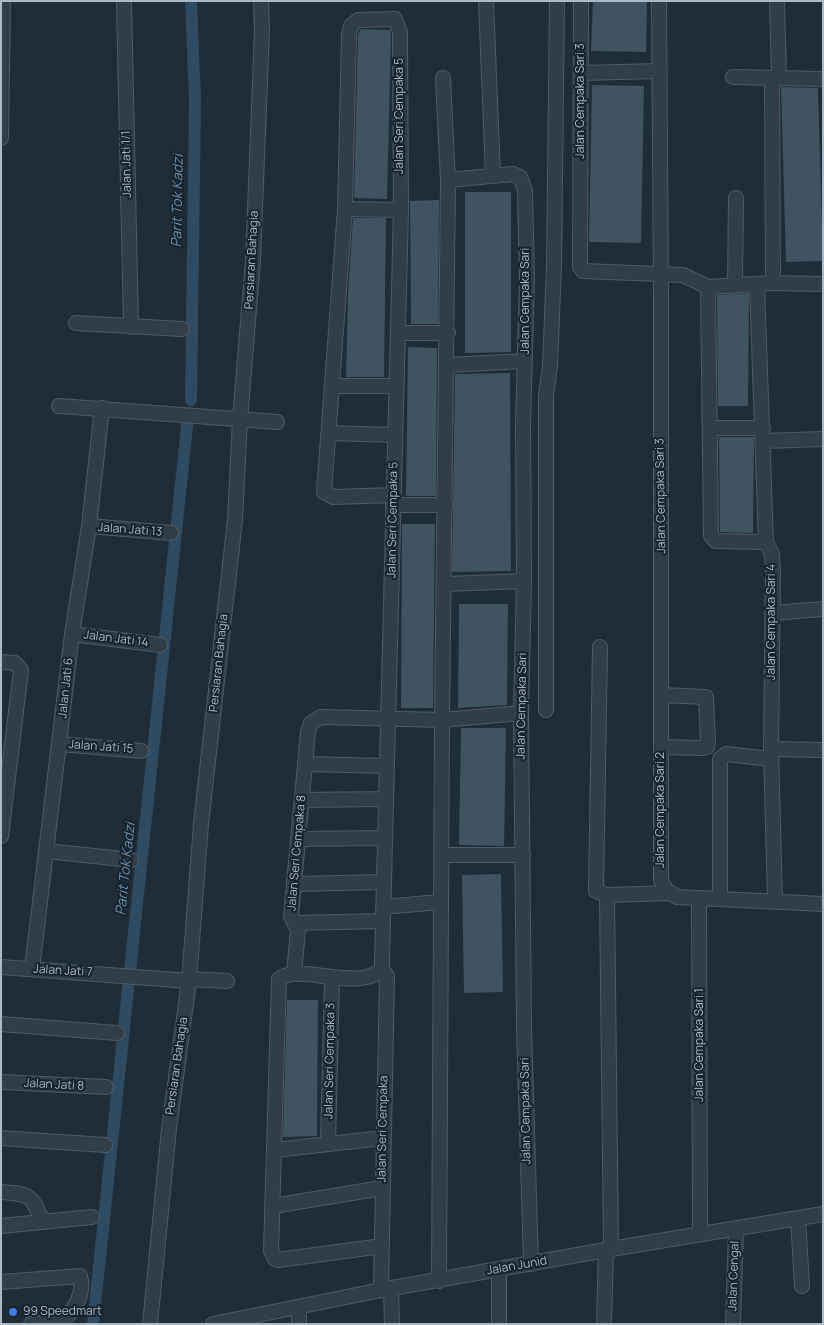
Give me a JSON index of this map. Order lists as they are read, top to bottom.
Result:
{
  "streets": {
    "street": [
      "Jalan Cempaka Sari 3",
      "Jalan Seri Cempaka 5",
      "Jalan Jati 1/1",
      "Persiaran Bahagia",
      "Jalan Cempaka Sari",
      "Jalan Jati 13",
      "Jalan Cempaka Sari 4",
      "Jalan Jati 14",
      "Jalan Jati 6",
      "Jalan Jati 15",
      "Jalan Cempaka Sari 2",
      "Jalan Seri Cempaka 8",
      "Jalan Jati 7",
      "Jalan Cempaka Sari 1",
      "Jalan Seri Cempaka 3",
      "Jalan Jati 8",
      "Jalan Seri Cempaka",
      "Jalan Junid",
      "Jalan Cengal"
    ]
  },
  "crossings": [
    ["Jalan Cempaka Sari 3", "Jalan Cempaka Sari 2"],
    ["Jalan Seri Cempaka 5", "Jalan Seri Cempaka 8"],
    ["Jalan Seri Cempaka 5", "Jalan Seri Cempaka"],
    ["Persiaran Bahagia", "Jalan Jati 7"],
    ["Jalan Cempaka Sari", "Jalan Junid"],
    ["Jalan Jati 13", "Jalan Jati 6"],
    ["Jalan Jati 14", "Jalan Jati 6"],
    ["Jalan Jati 6", "Jalan Jati 15"],
    ["Jalan Jati 6", "Jalan Jati 7"],
    ["Jalan Cempaka Sari 1", "Jalan Junid"],
    ["Jalan Seri Cempaka", "Jalan Junid"],
    ["Jalan Junid", "Jalan Cengal"]
  ],
  "water": ["Parit Tok Kadzi"],
  "places": ["99 Speedmart"]
}
